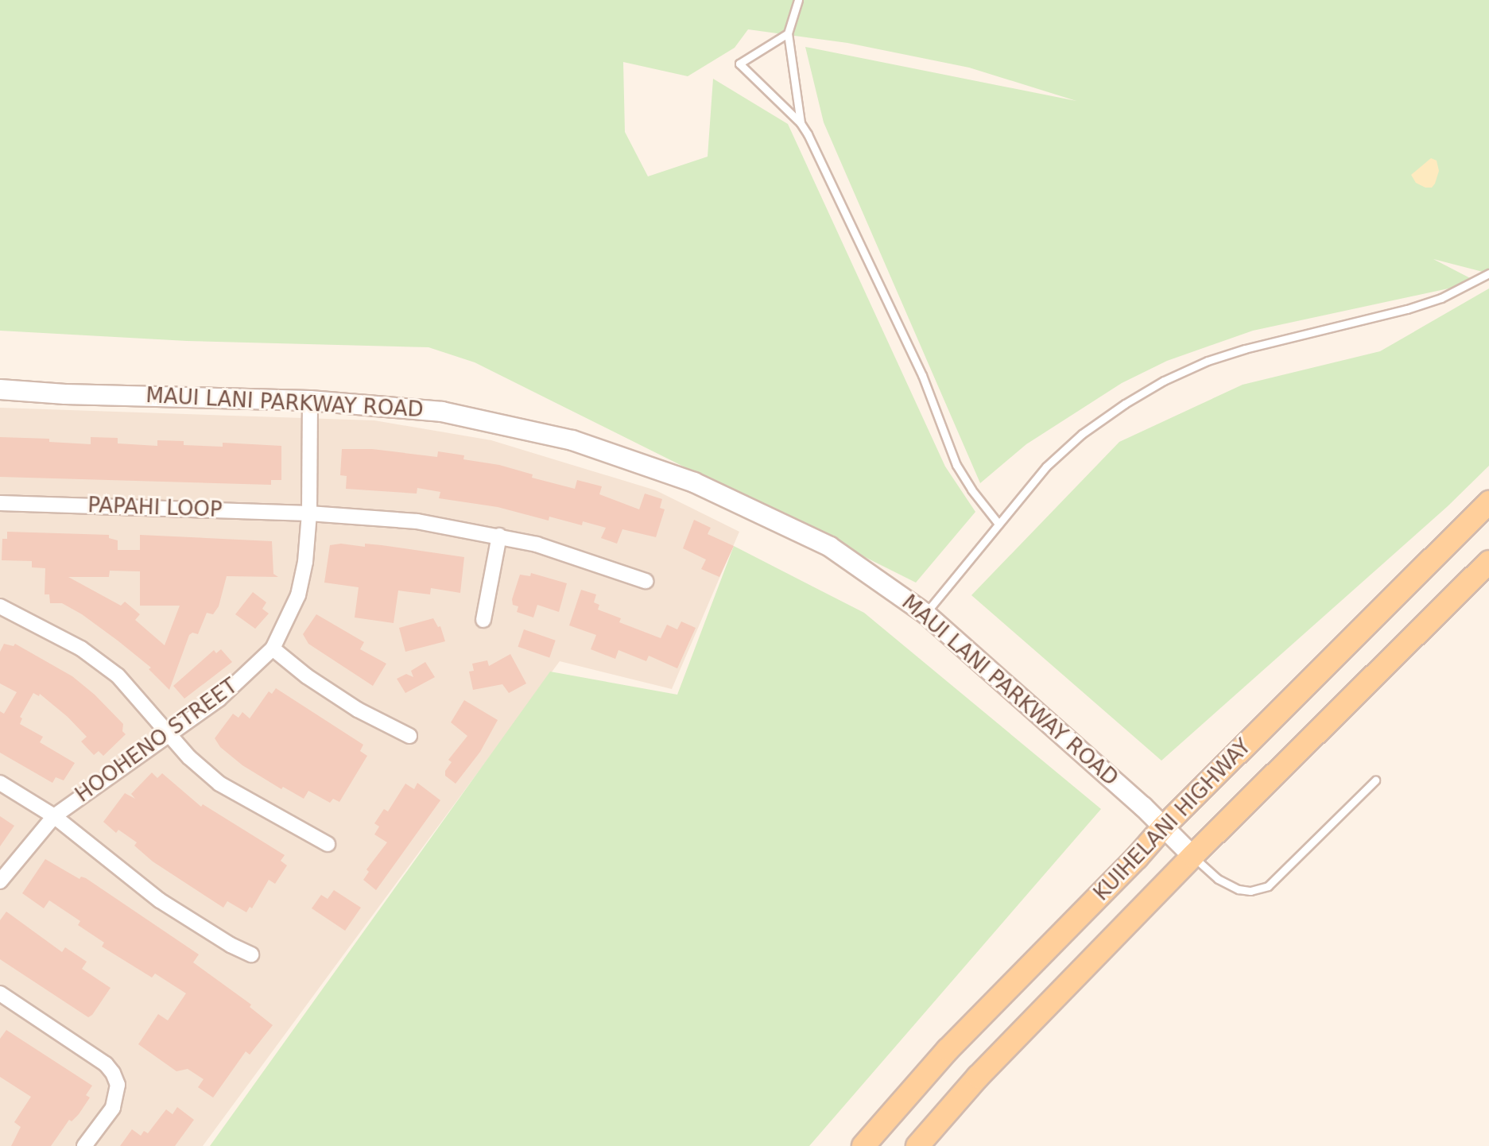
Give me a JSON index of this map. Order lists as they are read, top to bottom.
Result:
{
  "streets": {
    "main road": ["MAUI LANI PARKWAY ROAD", "KUIHELANI HIGHWAY"],
    "street": ["PAPAHI LOOP", "HOOHENO STREET"]
  },
  "crossings": [
    ["MAUI LANI PARKWAY ROAD", "HOOHENO STREET"],
    ["MAUI LANI PARKWAY ROAD", "KUIHELANI HIGHWAY"],
    ["PAPAHI LOOP", "HOOHENO STREET"]
  ]
}
